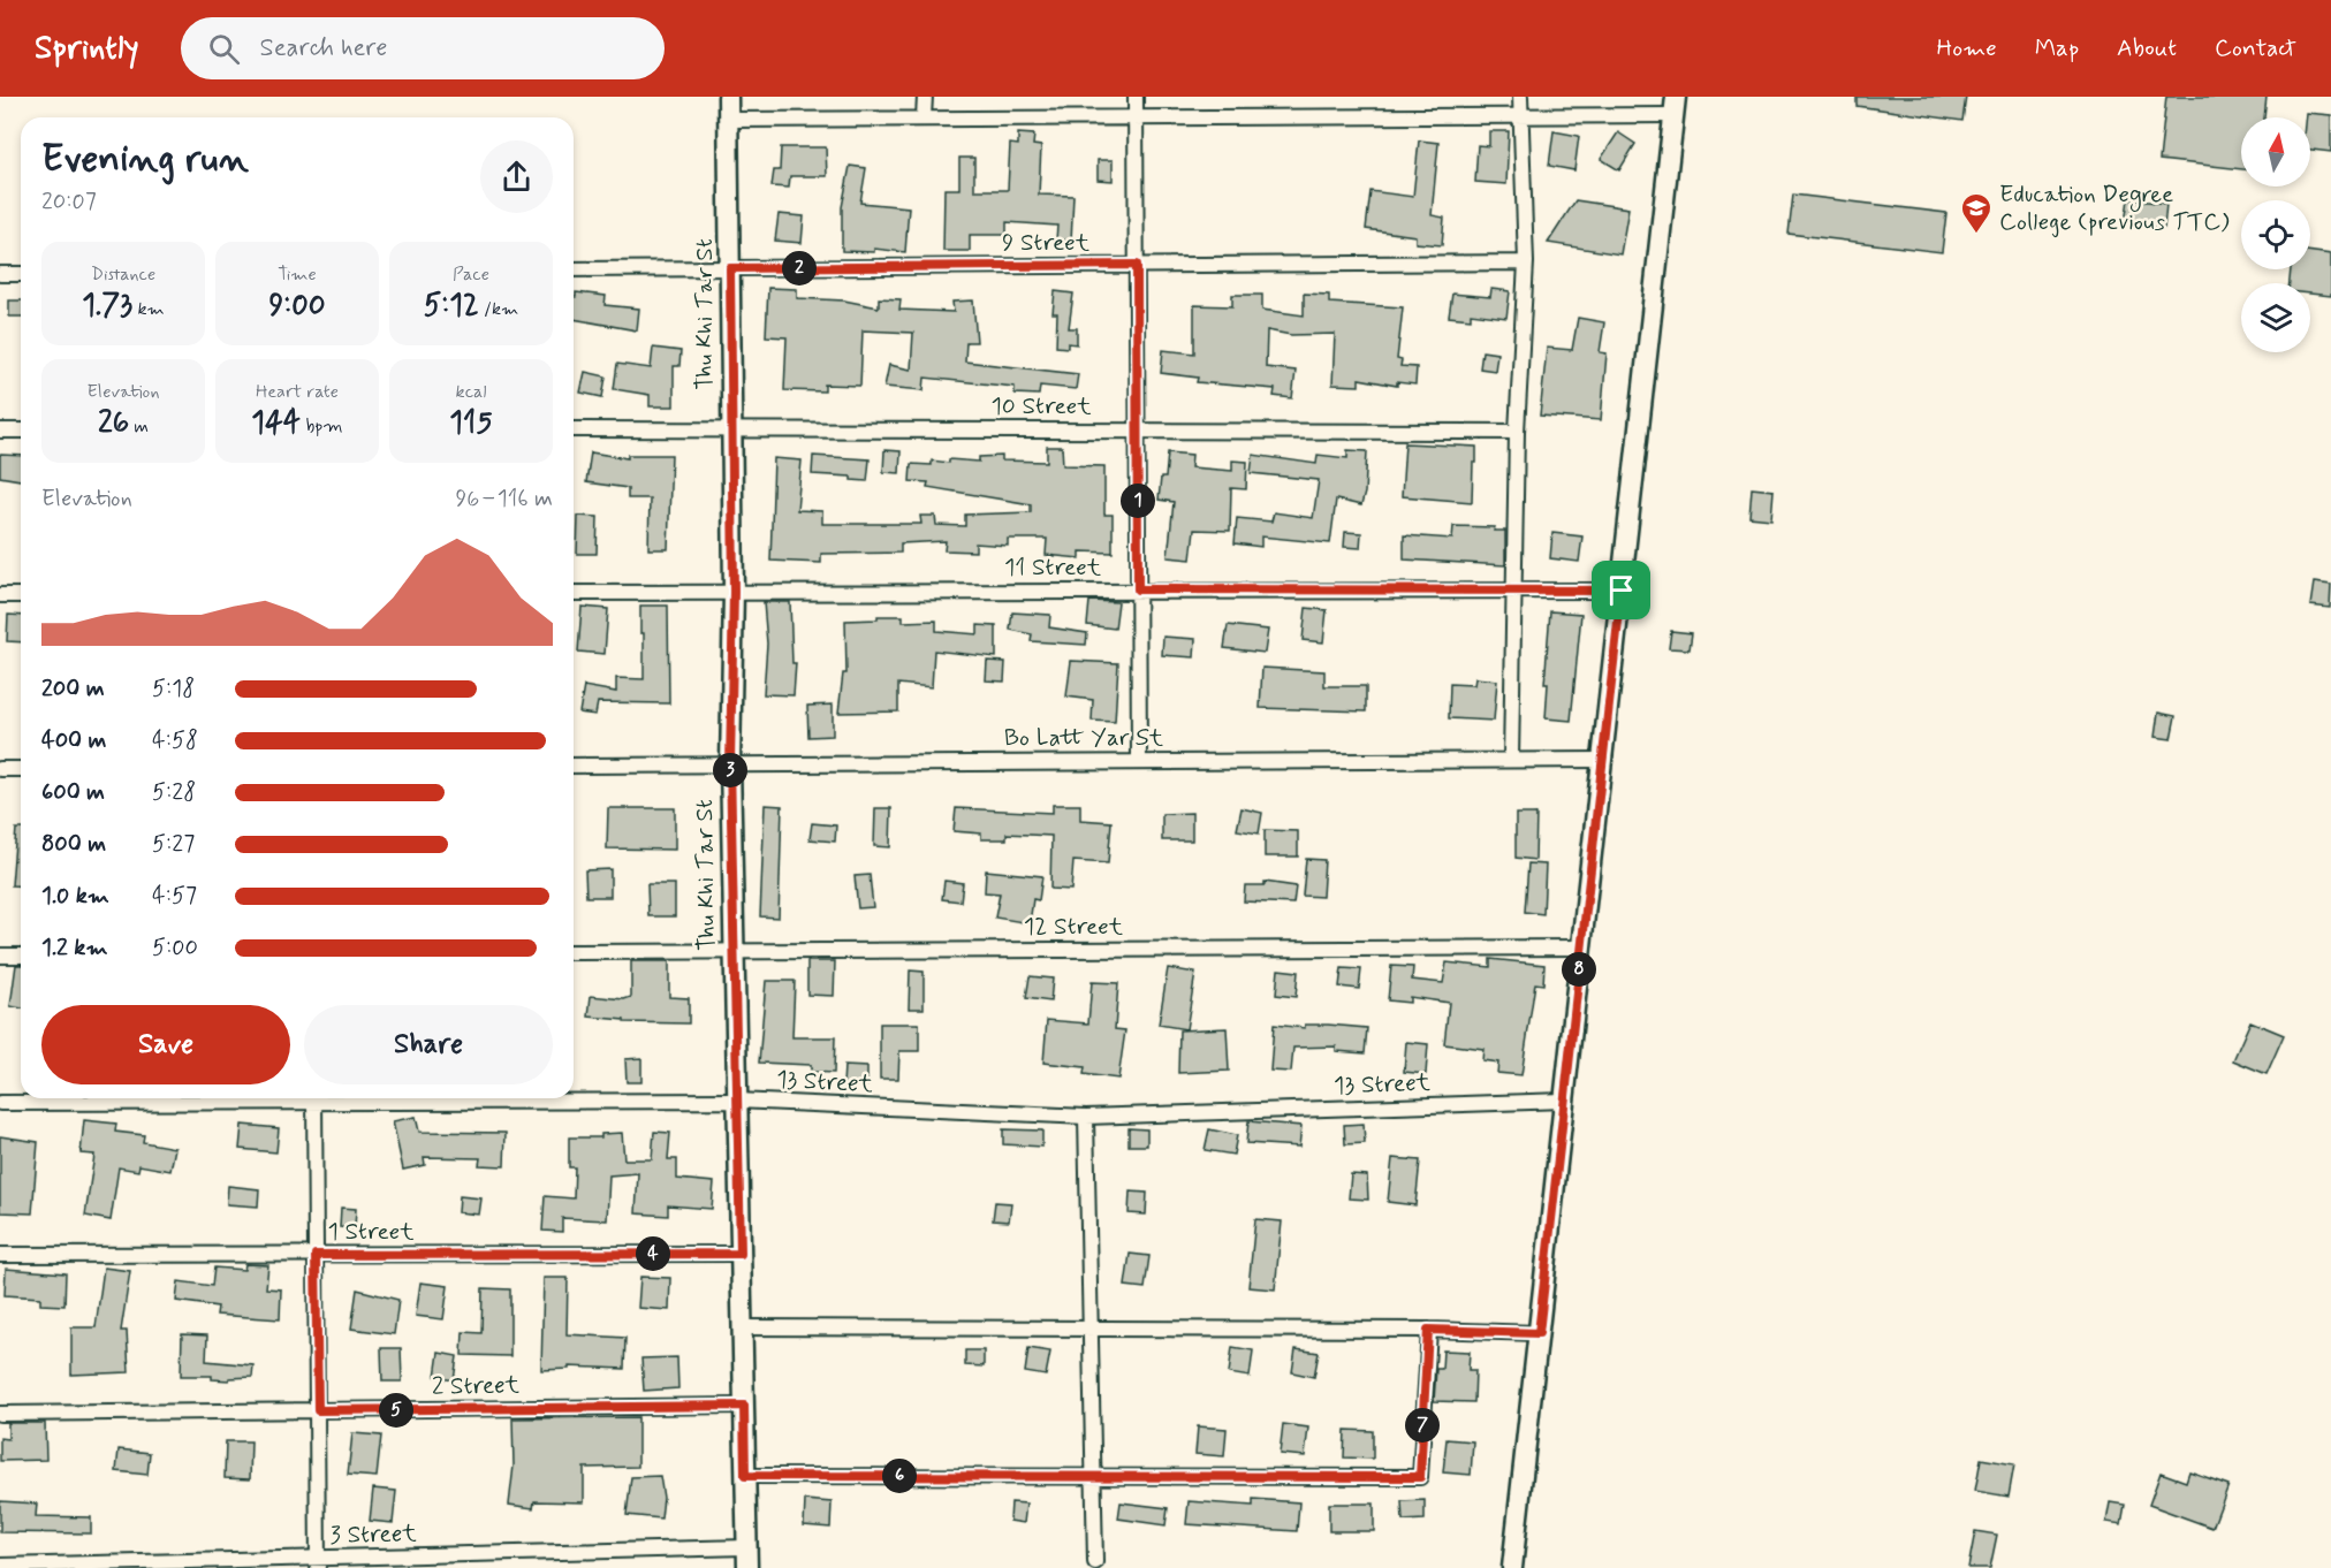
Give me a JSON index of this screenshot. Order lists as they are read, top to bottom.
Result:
{
  "streets": {
    "street": [
      "9 Street",
      "Thu Khi Tar St",
      "10 Street",
      "11 Street",
      "Bo Latt Yar St",
      "12 Street",
      "13 Street",
      "1 Street",
      "2 Street",
      "3 Street"
    ]
  },
  "crossings": [
    ["9 Street", "Thu Khi Tar St"],
    ["Thu Khi Tar St", "10 Street"],
    ["Thu Khi Tar St", "11 Street"],
    ["Thu Khi Tar St", "Bo Latt Yar St"],
    ["Thu Khi Tar St", "12 Street"],
    ["Thu Khi Tar St", "13 Street"],
    ["Thu Khi Tar St", "1 Street"],
    ["Thu Khi Tar St", "2 Street"],
    ["Thu Khi Tar St", "3 Street"]
  ],
  "places": {
    "school or university": ["Education Degree College (previous TTC)"]
  },
  "north": "top",
  "page": {
    "header": "Sprintly",
    "search": "Search here",
    "nav": [
      "Home",
      "Map",
      "About",
      "Contact"
    ],
    "heading": ["Evening run", "20:07"],
    "stats": [
      ["Distance", "1.73 km"],
      ["Time", "9:00"],
      ["Pace", "5:12 /km"],
      ["Elevation", "26 m"],
      ["Heart rate", "144 bpm"],
      ["kcal", "115"]
    ],
    "pins": [
      "2",
      "1",
      "3",
      "8",
      "4",
      "5",
      "7",
      "6"
    ],
    "chart": ["Elevation", "96–116 m"],
    "list": [
      {
        "name": "200 m",
        "note": "5:18"
      },
      {
        "name": "400 m",
        "note": "4:58"
      },
      {
        "name": "600 m",
        "note": "5:28"
      },
      {
        "name": "800 m",
        "note": "5:27"
      },
      {
        "name": "1.0 km",
        "note": "4:57"
      },
      {
        "name": "1.2 km",
        "note": "5:00"
      }
    ],
    "buttons": ["Save", "Share"]
  }
}
